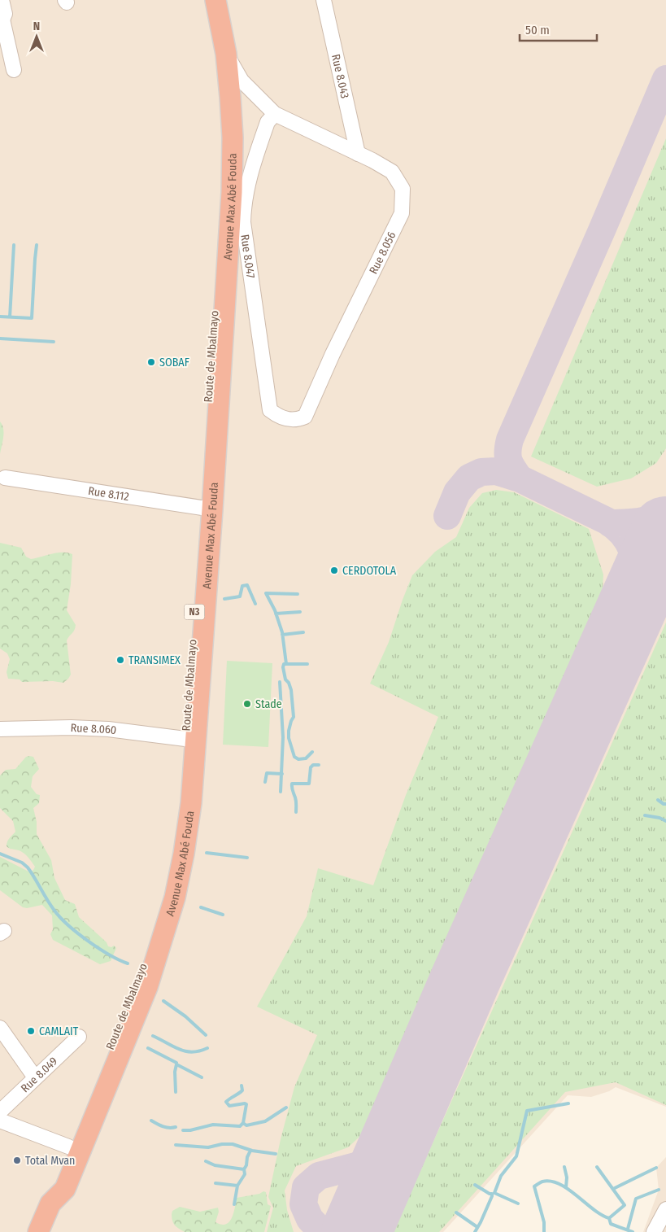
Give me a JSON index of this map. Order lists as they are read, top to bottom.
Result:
{
  "streets": {
    "highway": ["Avenue Max Abé Fouda", "Route de Mbalmayo", "N3"],
    "street": [
      "Rue 8.043",
      "Rue 8.056",
      "Rue 8.047",
      "Rue 8.112",
      "Rue 8.060",
      "Rue 8.049"
    ]
  },
  "crossings": [
    ["Rue 8.043", "Rue 8.056"],
    ["Avenue Max Abé Fouda", "Route de Mbalmayo"],
    ["Avenue Max Abé Fouda", "Rue 8.112"],
    ["Avenue Max Abé Fouda", "N3"],
    ["Rue 8.056", "Rue 8.047"],
    ["Route de Mbalmayo", "Rue 8.112"],
    ["Route de Mbalmayo", "Rue 8.060"]
  ],
  "places": [
    "SOBAF",
    "CERDOTOLA",
    "TRANSIMEX",
    "Stade",
    "CAMLAIT",
    "Total Mvan"
  ],
  "scale_bar": "50 m",
  "north": "top"
}
